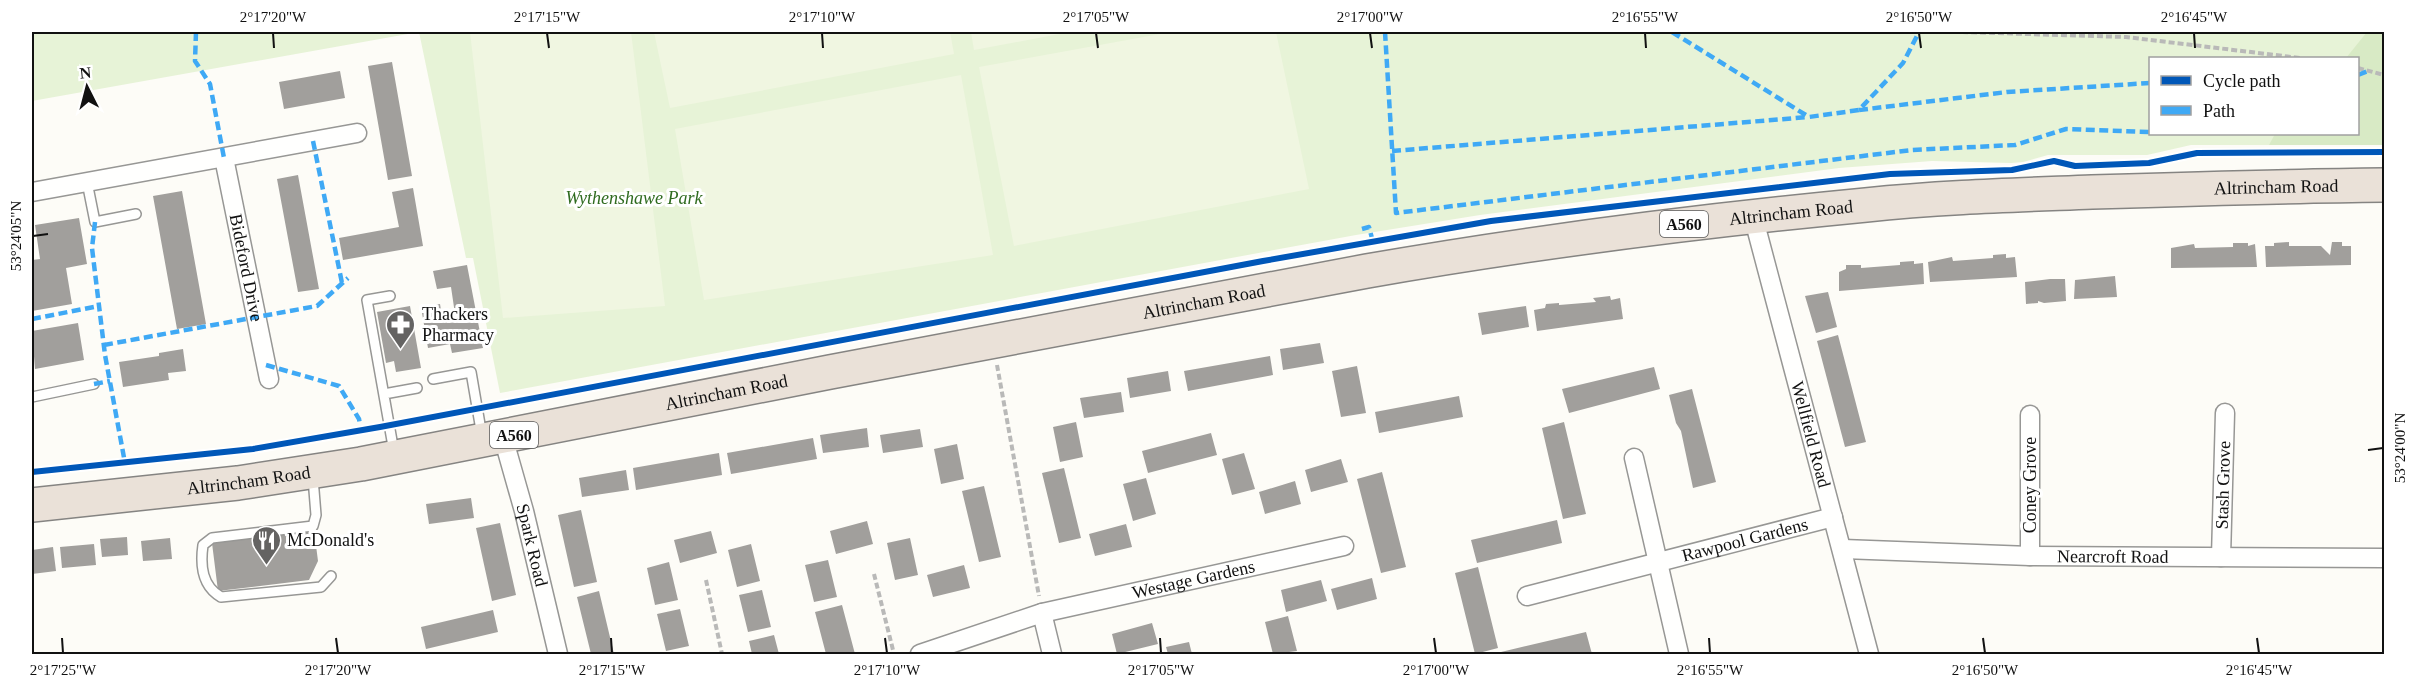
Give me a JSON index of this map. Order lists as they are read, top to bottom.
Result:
{
  "streets": {
    "highway": ["Altrincham Road", "A560"],
    "street": [
      "Bideford Drive",
      "Wellfield Road",
      "Coney Grove",
      "Stash Grove",
      "Rawpool Gardens",
      "Spark Road",
      "Nearcroft Road",
      "Westage Gardens"
    ]
  },
  "crossings": [
    ["Altrincham Road", "Wellfield Road"],
    ["Altrincham Road", "Spark Road"],
    ["Wellfield Road", "Rawpool Gardens"],
    ["Wellfield Road", "Nearcroft Road"],
    ["Coney Grove", "Nearcroft Road"],
    ["Stash Grove", "Nearcroft Road"]
  ],
  "parks": ["Wythenshawe Park"],
  "places": {
    "pharmacy": ["Thackers Pharmacy"],
    "restaurant": ["McDonald's"]
  },
  "legend": ["Cycle path", "Path"],
  "north": "top",
  "coordinates": [
    "2°17'20\"W",
    "2°17'15\"W",
    "2°17'10\"W",
    "2°17'05\"W",
    "2°17'00\"W",
    "2°16'55\"W",
    "2°16'50\"W",
    "2°16'45\"W",
    "53°24'05\"N",
    "53°24'00\"N",
    "2°17'25\"W"
  ]
}
